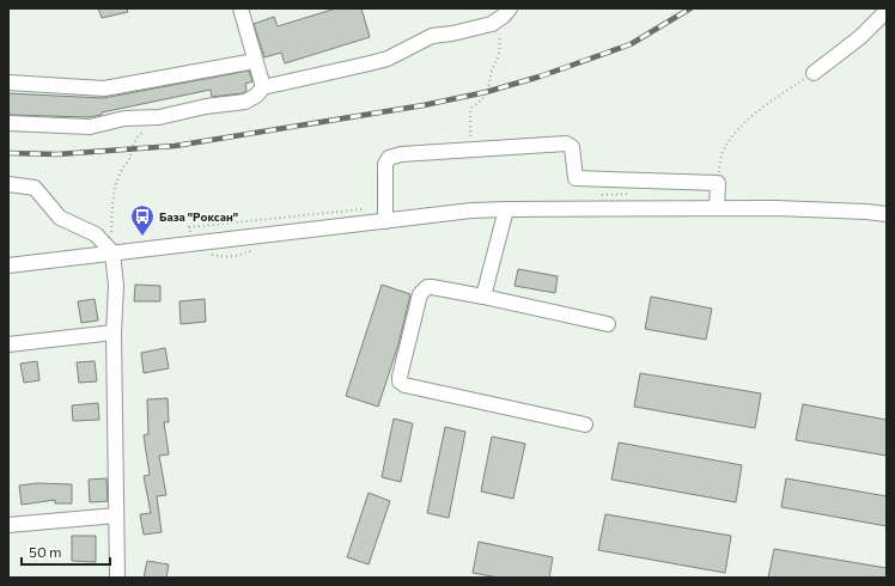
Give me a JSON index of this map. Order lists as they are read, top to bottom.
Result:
{
  "places": {
    "bus stop": ["База \"Роксан\""]
  },
  "scale_bar": "50 m"
}
